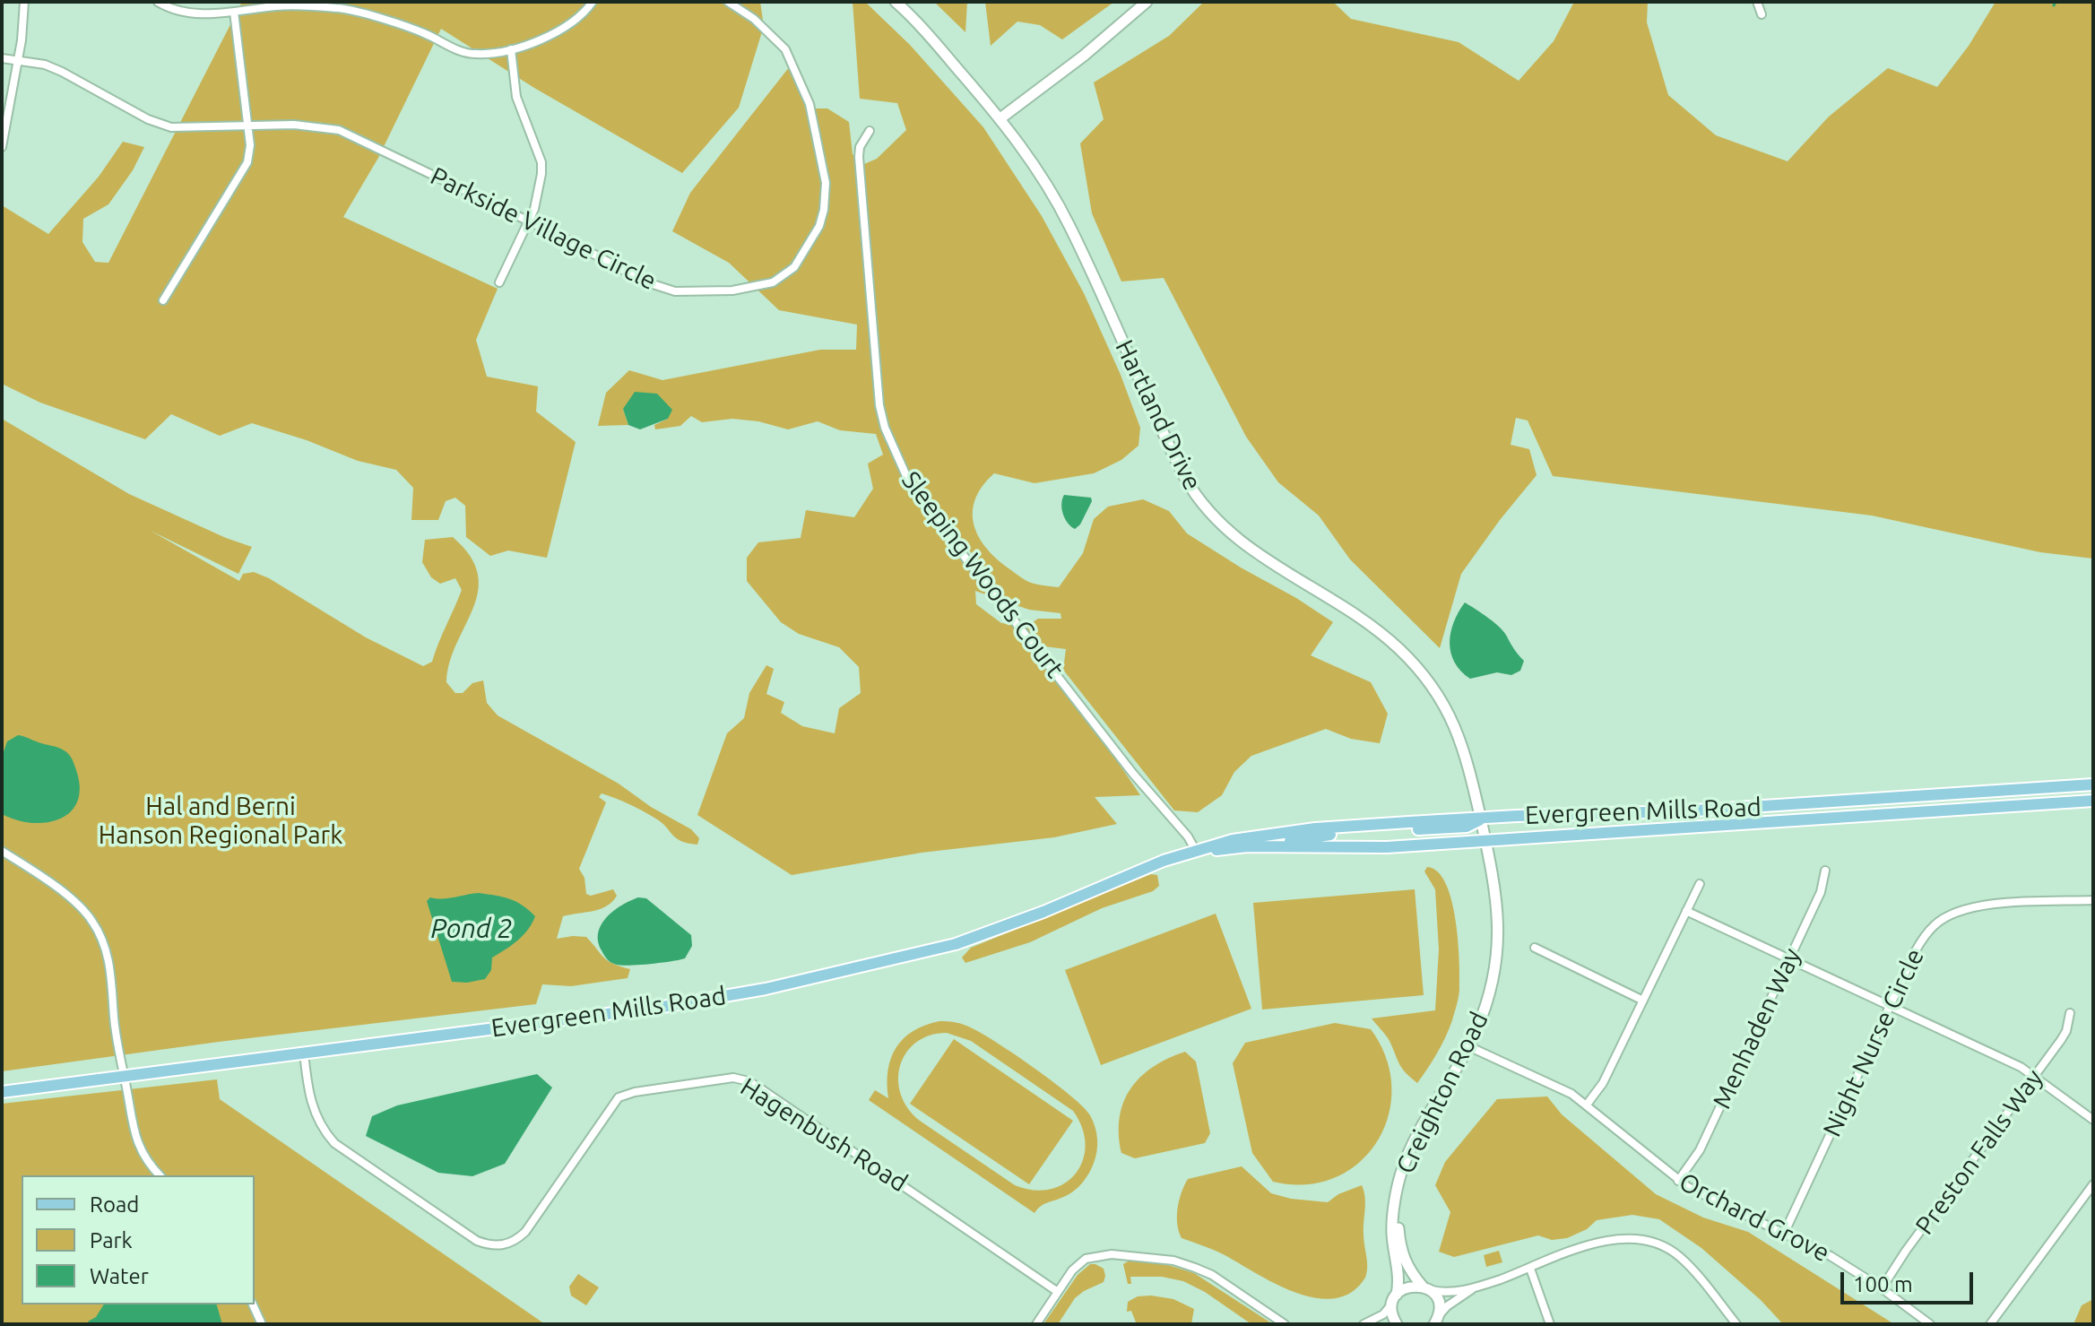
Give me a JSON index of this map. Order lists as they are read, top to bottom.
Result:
{
  "streets": {
    "main road": ["Hartland Drive", "Evergreen Mills Road", "Creighton Road"],
    "street": [
      "Parkside Village Circle",
      "Sleeping Woods Court",
      "Menhaden Way",
      "Night Nurse Circle",
      "Hagenbush Road",
      "Preston Falls Way",
      "Orchard Grove"
    ]
  },
  "crossings": [
    ["Hartland Drive", "Evergreen Mills Road"],
    ["Hartland Drive", "Creighton Road"],
    ["Sleeping Woods Court", "Evergreen Mills Road"],
    ["Evergreen Mills Road", "Creighton Road"],
    ["Evergreen Mills Road", "Hagenbush Road"],
    ["Menhaden Way", "Orchard Grove"],
    ["Night Nurse Circle", "Orchard Grove"],
    ["Creighton Road", "Orchard Grove"],
    ["Preston Falls Way", "Orchard Grove"]
  ],
  "water": ["Pond 2"],
  "parks": ["Hal and Berni Hanson Regional Park"],
  "legend": ["Road", "Park", "Water"],
  "scale_bar": "100 m"
}
